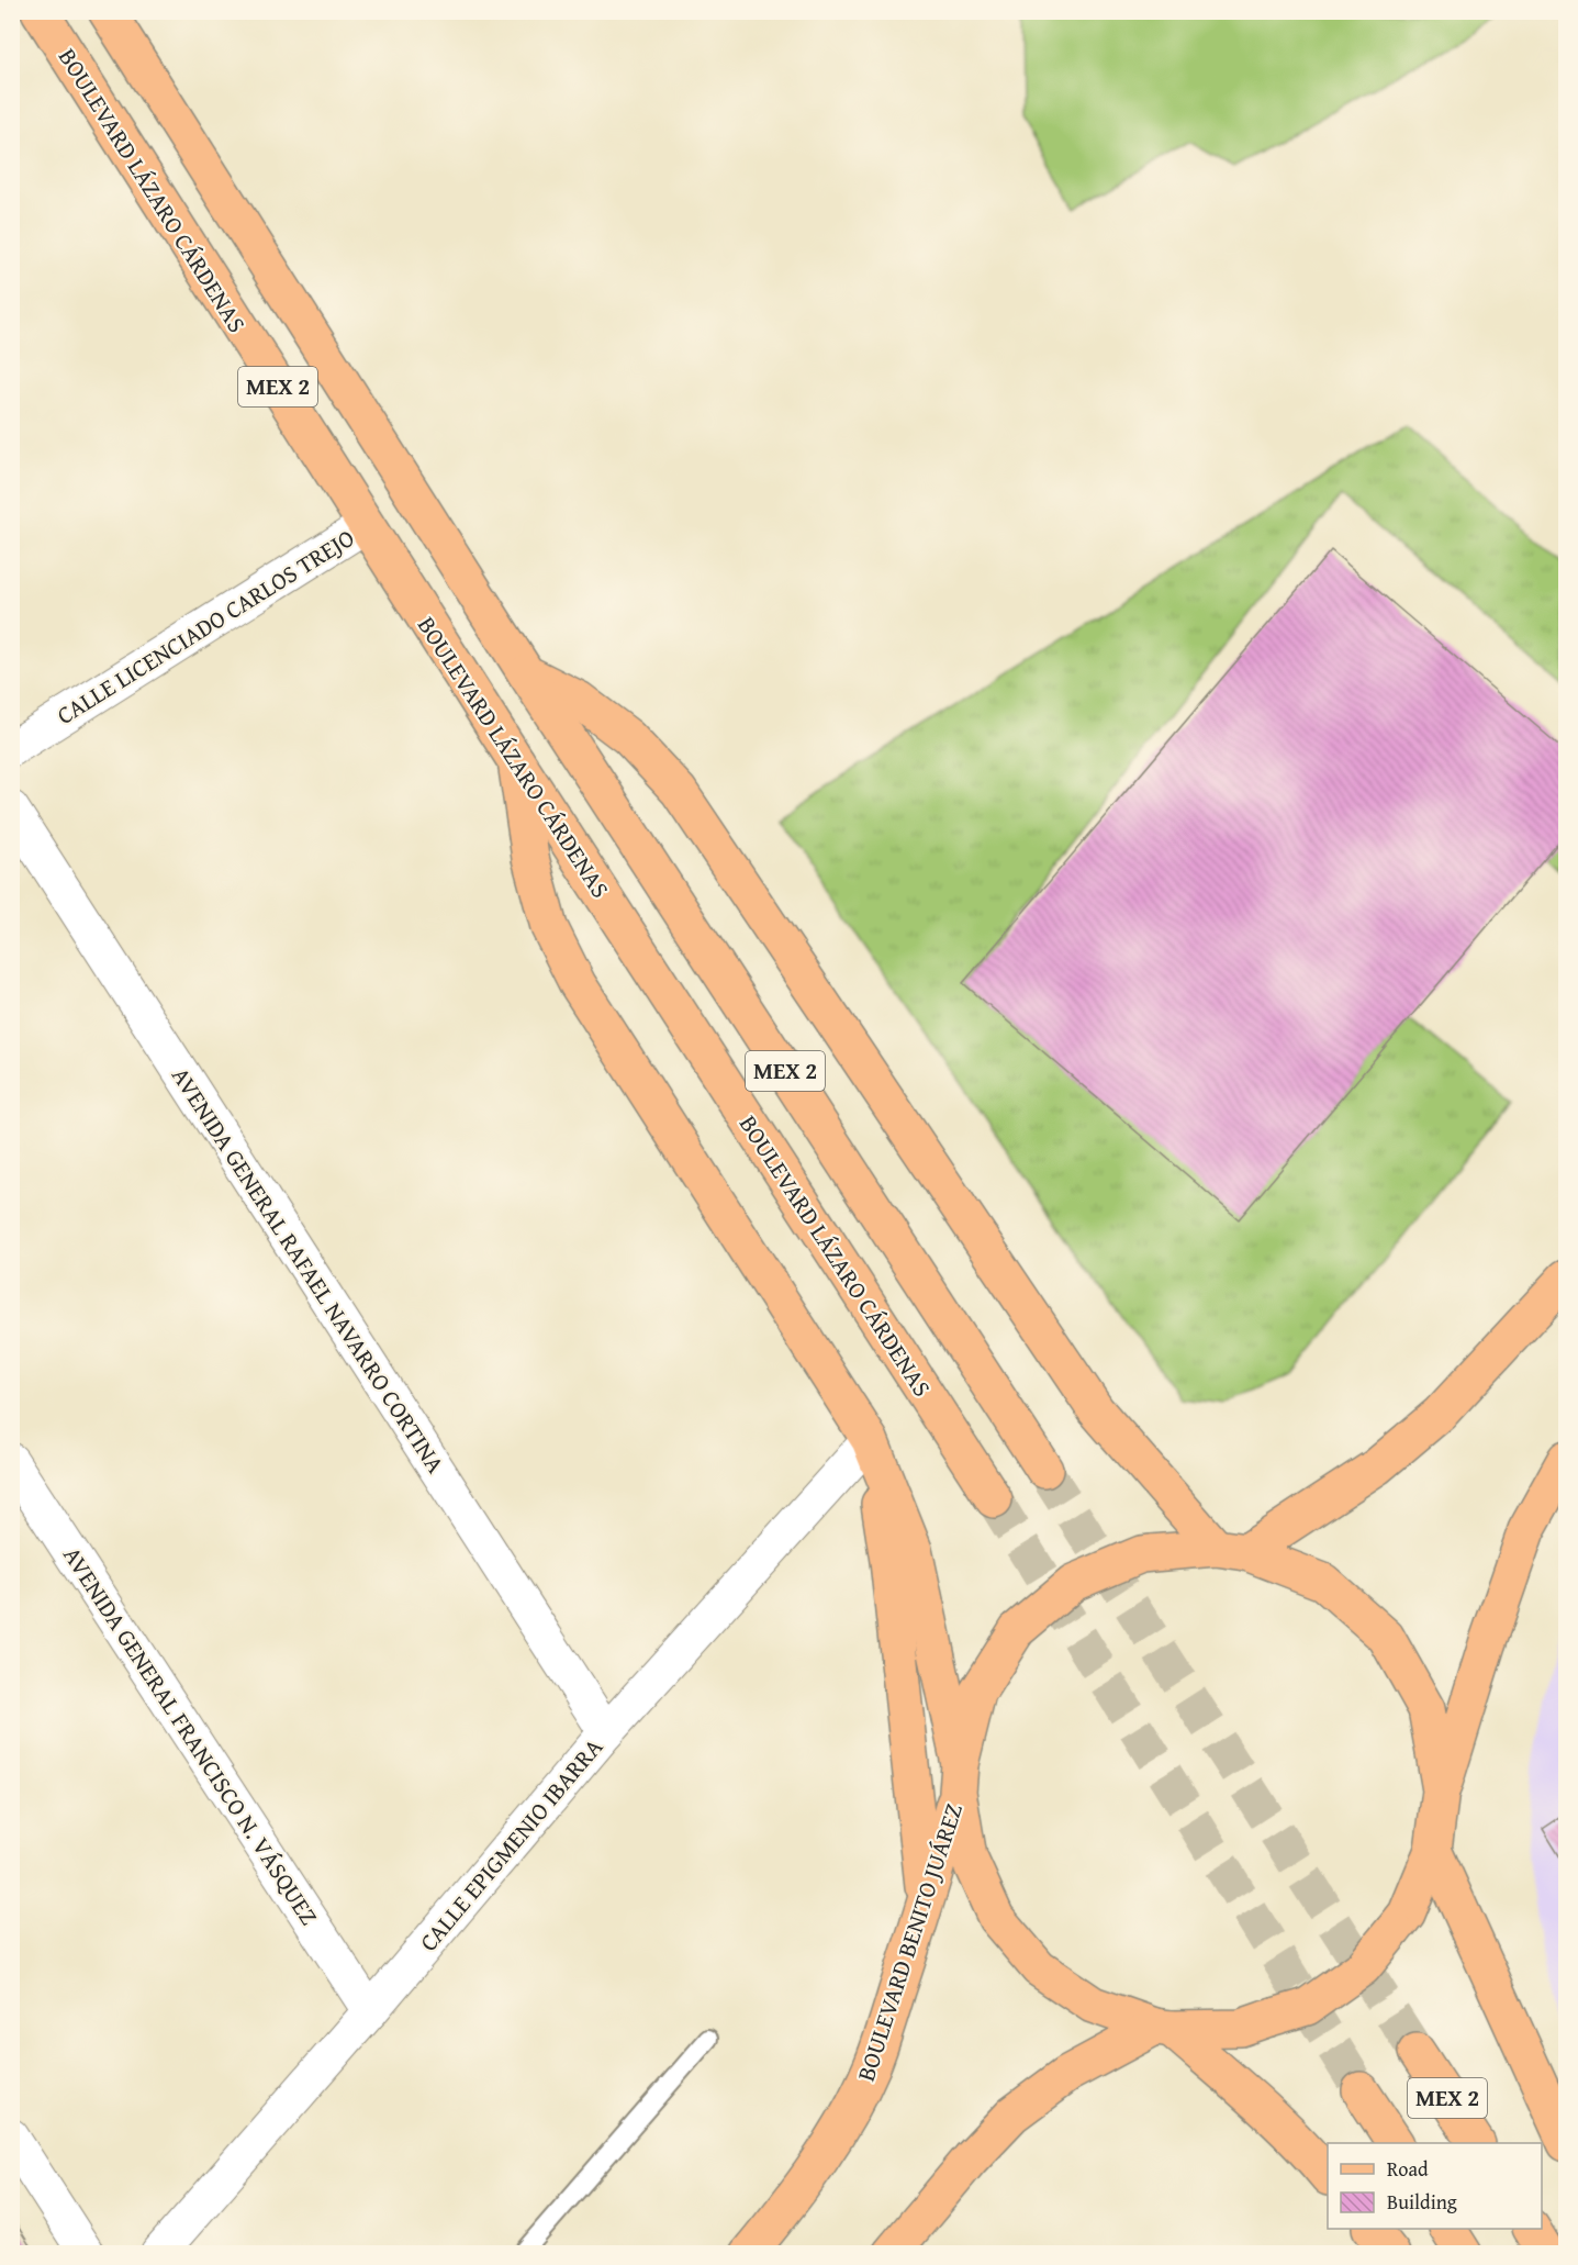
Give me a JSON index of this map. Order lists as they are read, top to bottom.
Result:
{
  "streets": {
    "main road": ["BOULEVARD LÁZARO CÁRDENAS", "MEX 2", "BOULEVARD BENITO JUÁREZ"],
    "street": [
      "CALLE LICENCIADO CARLOS TREJO",
      "AVENIDA GENERAL RAFAEL NAVARRO CORTINA",
      "AVENIDA GENERAL FRANCISCO N. VÁSQUEZ",
      "CALLE EPIGMENIO IBARRA"
    ]
  },
  "crossings": [
    ["BOULEVARD LÁZARO CÁRDENAS", "CALLE LICENCIADO CARLOS TREJO"],
    ["AVENIDA GENERAL RAFAEL NAVARRO CORTINA", "CALLE EPIGMENIO IBARRA"],
    ["AVENIDA GENERAL FRANCISCO N. VÁSQUEZ", "CALLE EPIGMENIO IBARRA"]
  ],
  "legend": ["Road", "Building"]
}
